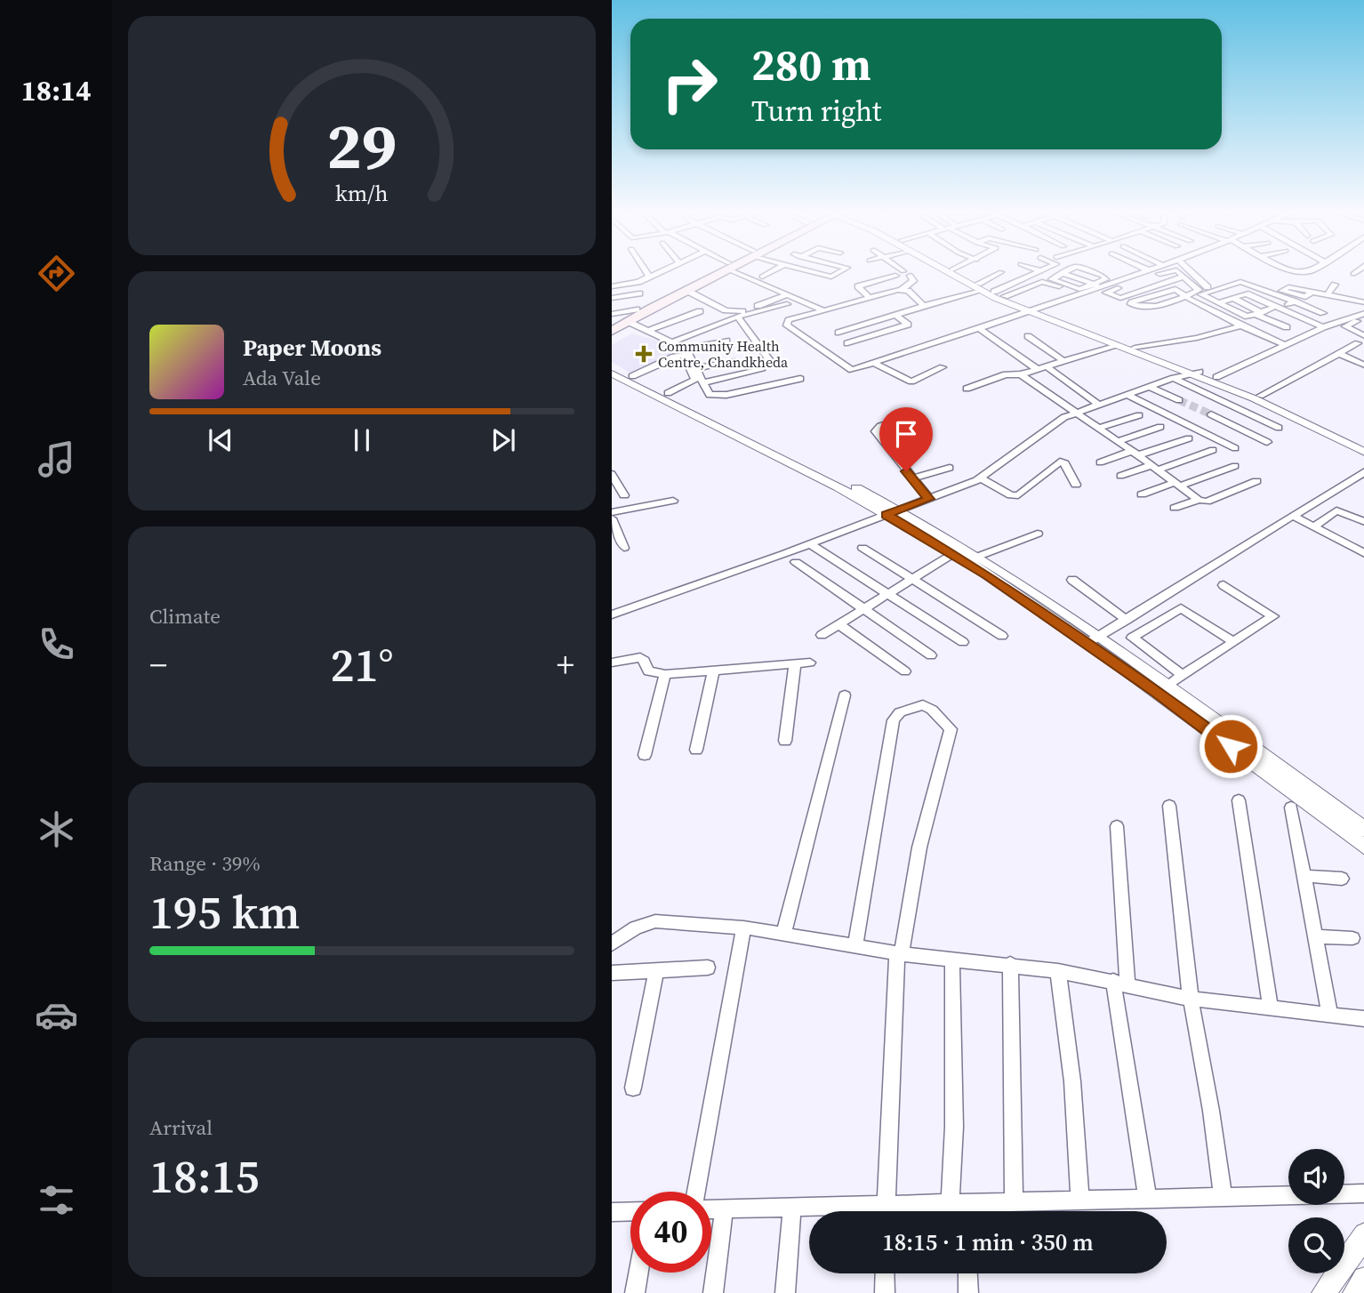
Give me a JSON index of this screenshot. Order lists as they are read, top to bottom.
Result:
{
  "places": {
    "health": ["Community Health Centre, Chandkheda"]
  },
  "page": {
    "tabs": "18:14",
    "turn": ["280 m", "Turn right"],
    "song": ["Paper Moons", "Ada Vale"],
    "tile": [
      "Climate",
      ["Range · 39%", "195 km"],
      ["Arrival", "18:15"]
    ],
    "heat": ["−", "21°", "+"],
    "limit": "40",
    "trip": "18:15 · 1 min · 350 m",
    "gauge": ["29", "km/h"]
  }
}
